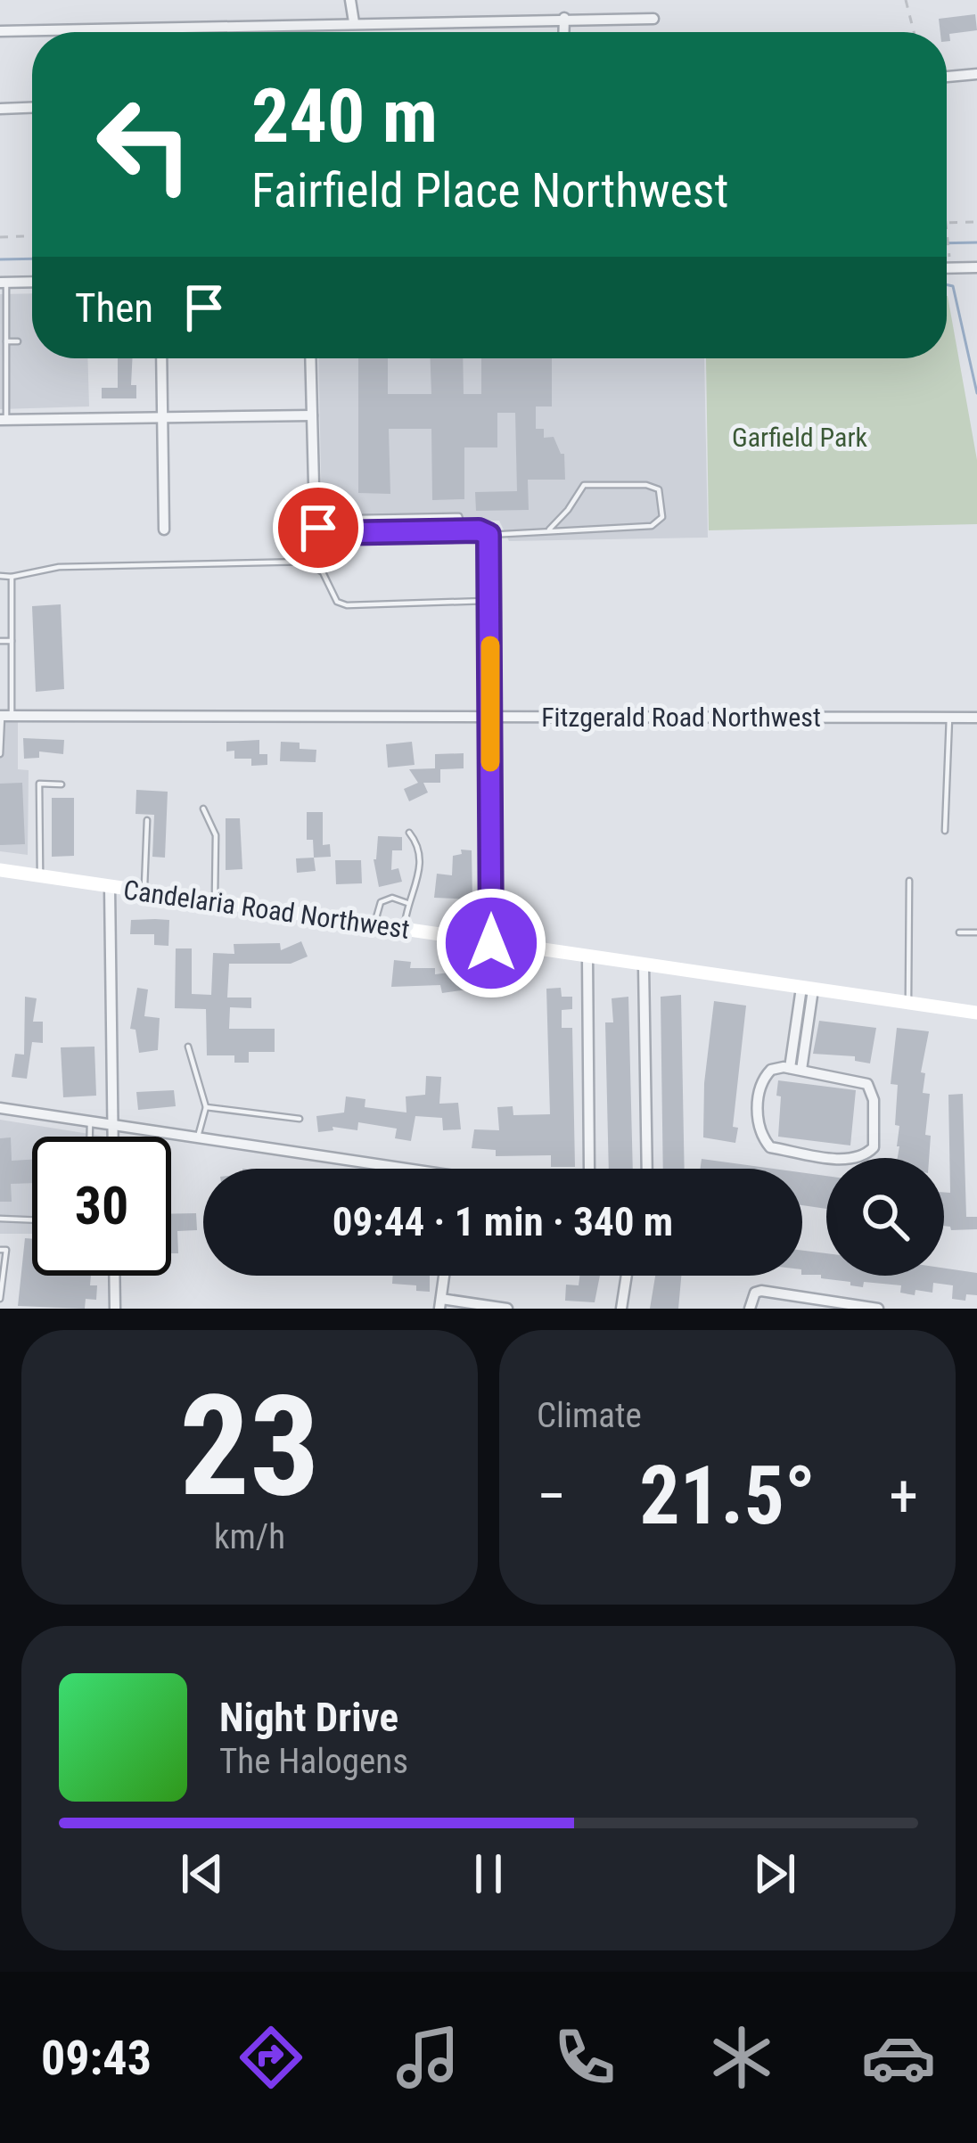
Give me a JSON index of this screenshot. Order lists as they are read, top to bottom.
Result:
{
  "streets": {
    "main road": ["Candelaria Road Northwest"],
    "street": ["Fitzgerald Road Northwest"]
  },
  "parks": ["Garfield Park"],
  "page": {
    "turn": ["240 m", "Fairfield Place Northwest"],
    "then": "Then",
    "limit": "30",
    "trip": "09:44 · 1 min · 340 m",
    "tile": [
      ["23", "km/h"],
      "Climate"
    ],
    "heat": ["−", "21.5°", "+"],
    "song": ["Night Drive", "The Halogens"],
    "tabs": "09:43"
  }
}
